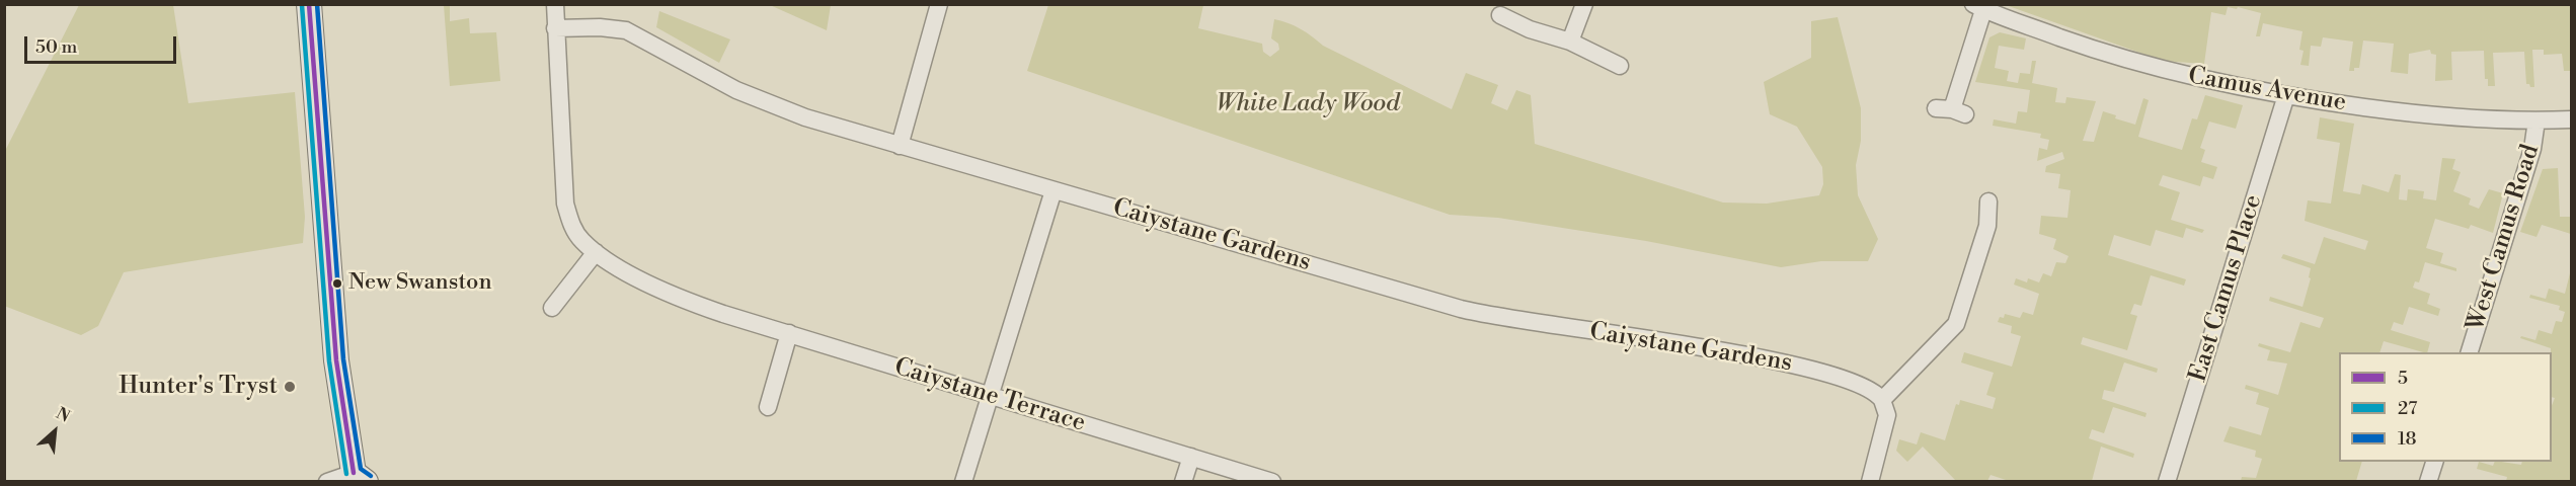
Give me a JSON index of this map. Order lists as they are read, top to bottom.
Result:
{
  "streets": {
    "street": [
      "Camus Avenue",
      "Caiystane Gardens",
      "West Camus Road",
      "East Camus Place",
      "Caiystane Terrace"
    ]
  },
  "crossings": [
    ["Camus Avenue", "West Camus Road"],
    ["Camus Avenue", "East Camus Place"],
    ["Caiystane Gardens", "Caiystane Terrace"]
  ],
  "parks": ["White Lady Wood"],
  "places": ["New Swanston", "Hunter's Tryst"],
  "lines": ["transit line 5", "transit line 18", "transit line 27"],
  "legend": ["5", "27", "18"],
  "scale_bar": "50 m",
  "north": "top right"
}
